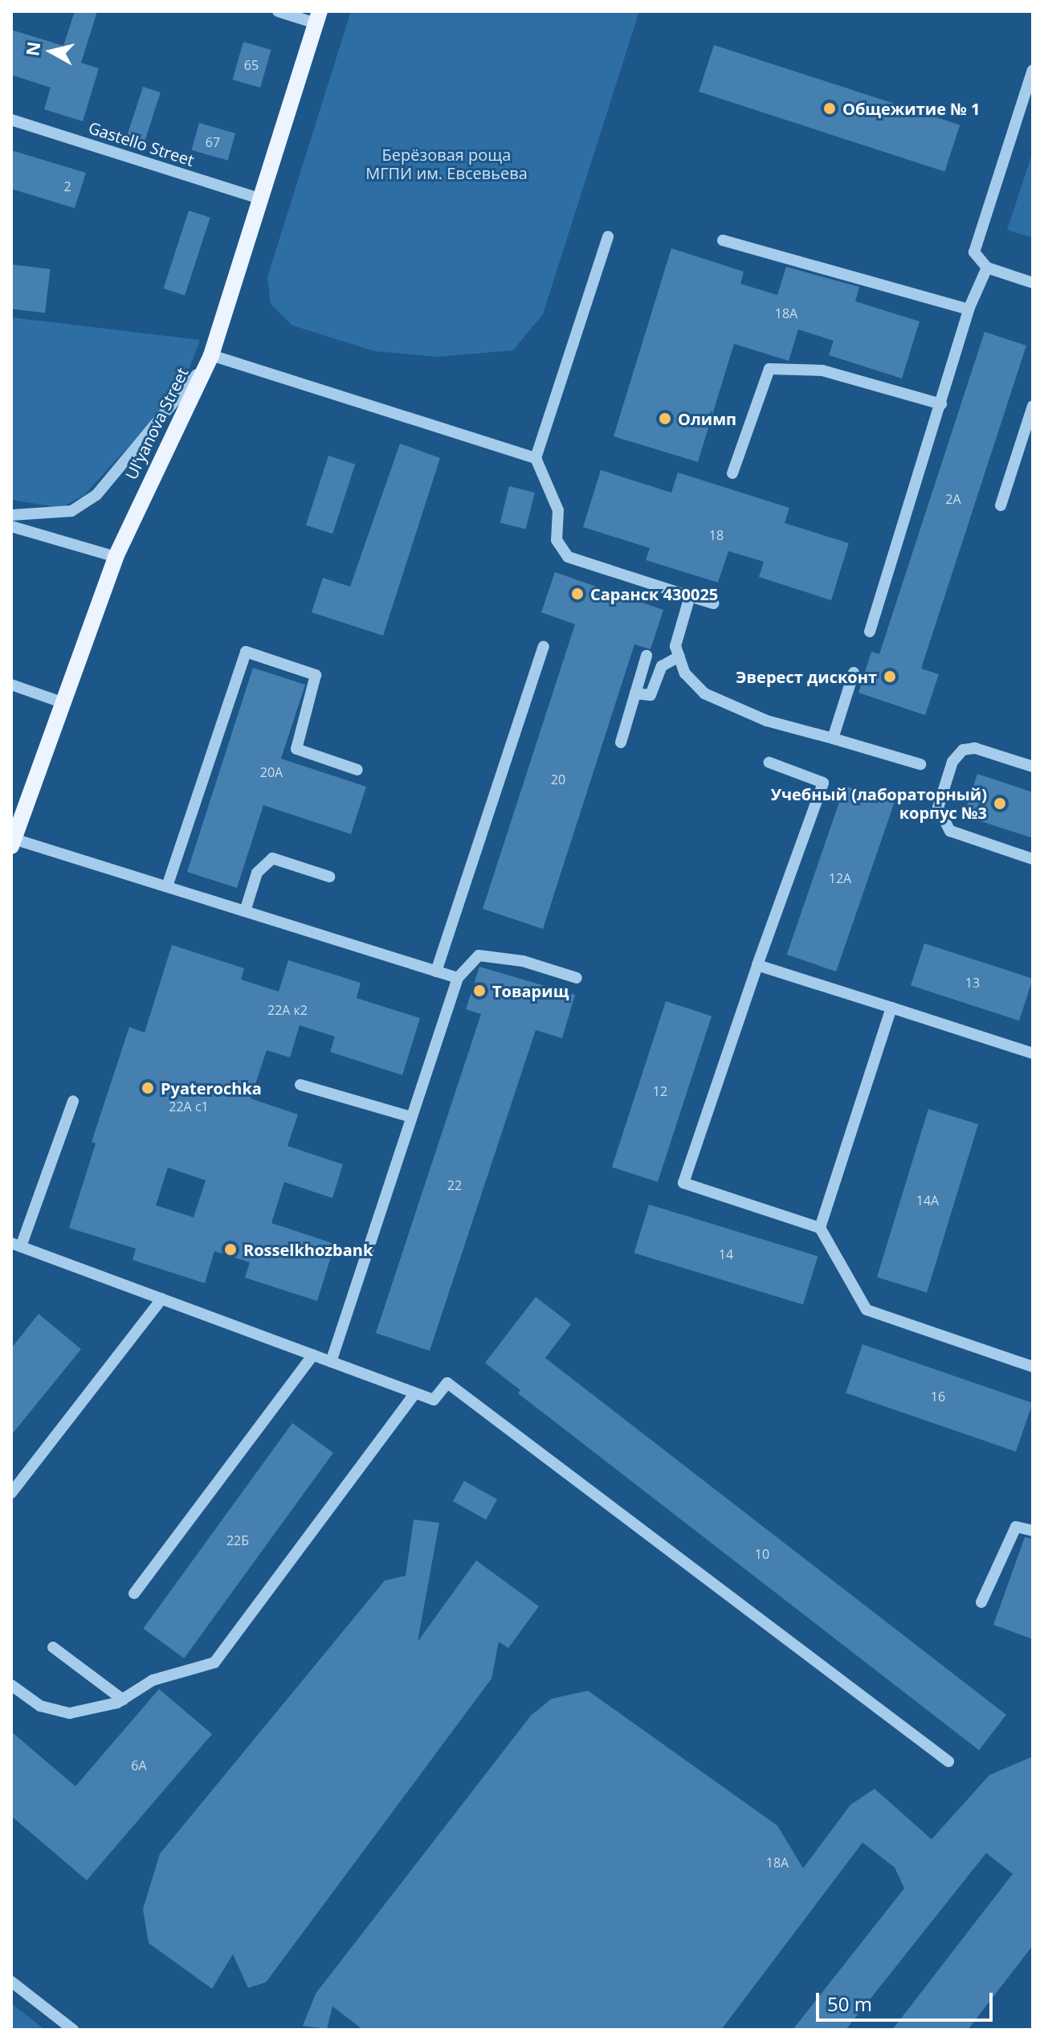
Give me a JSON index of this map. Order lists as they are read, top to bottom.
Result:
{
  "streets": {
    "main road": ["Ul'yanova Street"],
    "street": ["Gastello Street"]
  },
  "crossings": [
    ["Gastello Street", "Ul'yanova Street"]
  ],
  "parks": ["Берёзовая роща МГПИ им. Евсевьева"],
  "places": [
    "Общежитие № 1",
    "Олимп",
    "Саранск 430025",
    "Эверест дисконт",
    "Учебный (лабораторный) корпус №3",
    "Товарищ",
    "Pyaterochka",
    "Rosselkhozbank"
  ],
  "house_numbers": [
    "65",
    "67",
    "2",
    "18А",
    "2А",
    "18",
    "20А",
    "20",
    "12А",
    "13",
    "22А к2",
    "12",
    "22А с1",
    "22",
    "14А",
    "14",
    "16",
    "22Б",
    "10",
    "6А",
    "18А"
  ],
  "scale_bar": "50 m",
  "north": "left"
}
